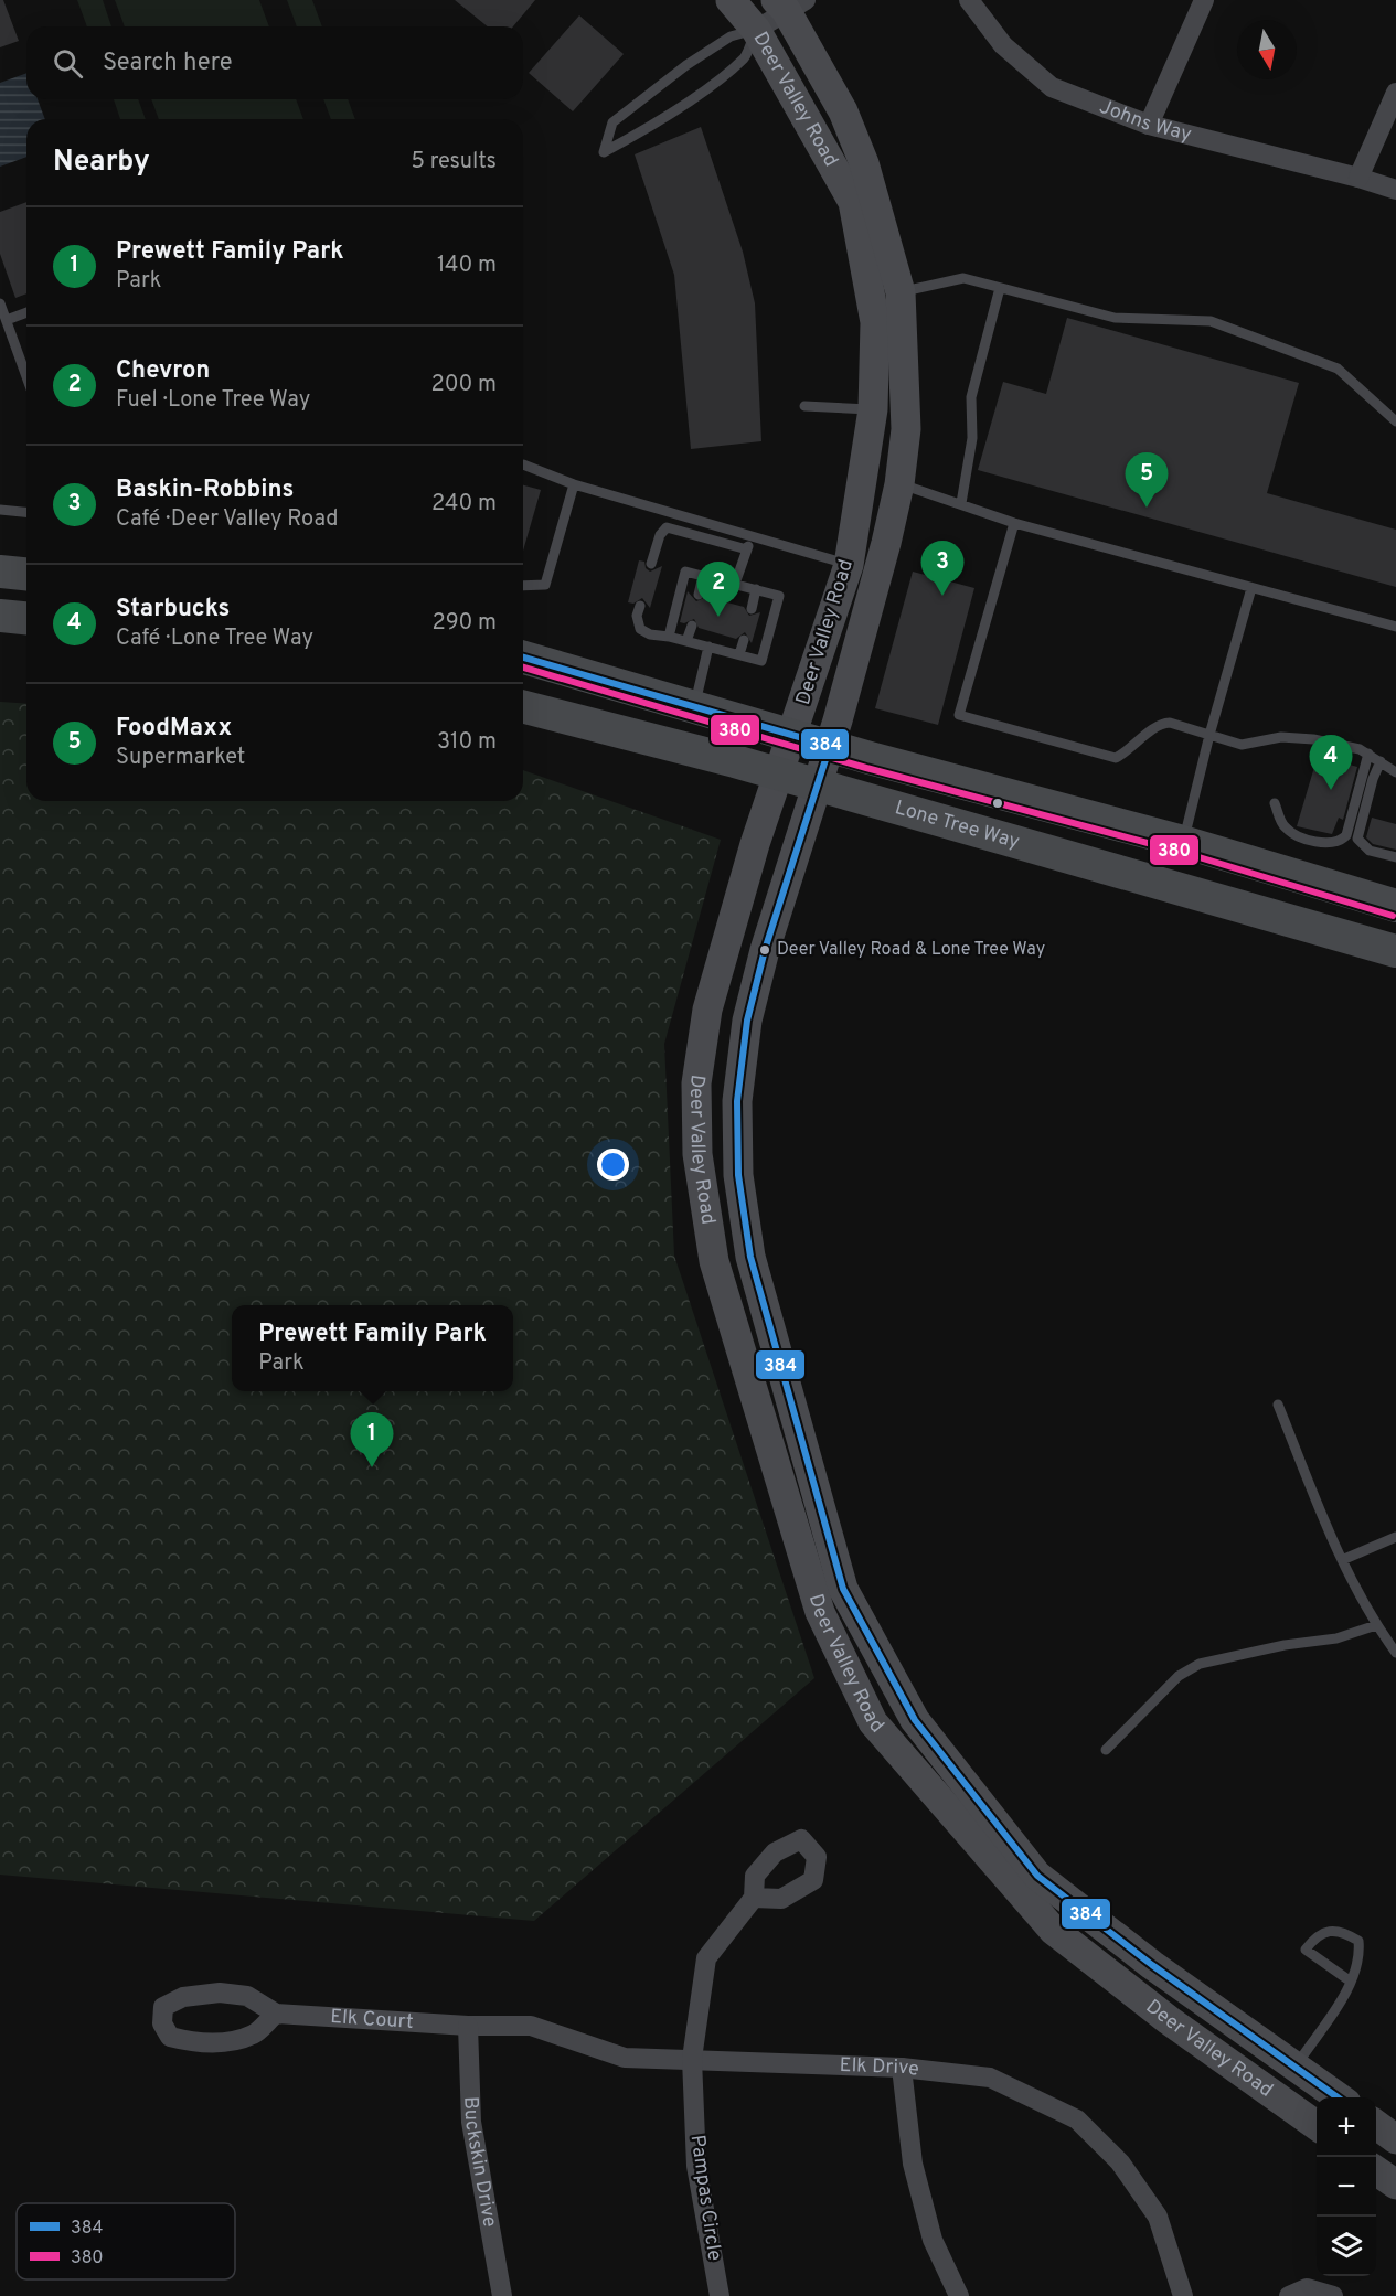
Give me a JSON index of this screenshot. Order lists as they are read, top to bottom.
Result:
{
  "streets": {
    "main road": ["Deer Valley Road", "Lone Tree Way"],
    "street": [
      "Johns Way",
      "Elk Court",
      "Elk Drive",
      "Buckskin Drive",
      "Pampas Circle"
    ]
  },
  "crossings": [
    ["Deer Valley Road", "Lone Tree Way"],
    ["Elk Court", "Elk Drive"],
    ["Elk Court", "Buckskin Drive"],
    ["Elk Drive", "Buckskin Drive"],
    ["Elk Drive", "Pampas Circle"]
  ],
  "places": ["Deer Valley Road & Lone Tree Way"],
  "lines": ["transit line 384", "transit line 380"],
  "legend": ["384", "380"],
  "north": "bottom",
  "page": {
    "search": "Search here",
    "heading": ["Nearby", "5 results"],
    "list": [
      {
        "mark": "1",
        "name": "Prewett Family Park",
        "note": "Park",
        "value": "140 m"
      },
      {
        "mark": "2",
        "name": "Chevron",
        "note": "Fuel · Lone Tree Way",
        "value": "200 m"
      },
      {
        "mark": "3",
        "name": "Baskin-Robbins",
        "note": "Café · Deer Valley Road",
        "value": "240 m"
      },
      {
        "mark": "4",
        "name": "Starbucks",
        "note": "Café · Lone Tree Way",
        "value": "290 m"
      },
      {
        "mark": "5",
        "name": "FoodMaxx",
        "note": "Supermarket",
        "value": "310 m"
      }
    ],
    "pins": [
      "5",
      "3",
      "2",
      "4",
      "1"
    ],
    "popup": ["Prewett Family Park", "Park"],
    "map_buttons": ["+", "−"]
  }
}
